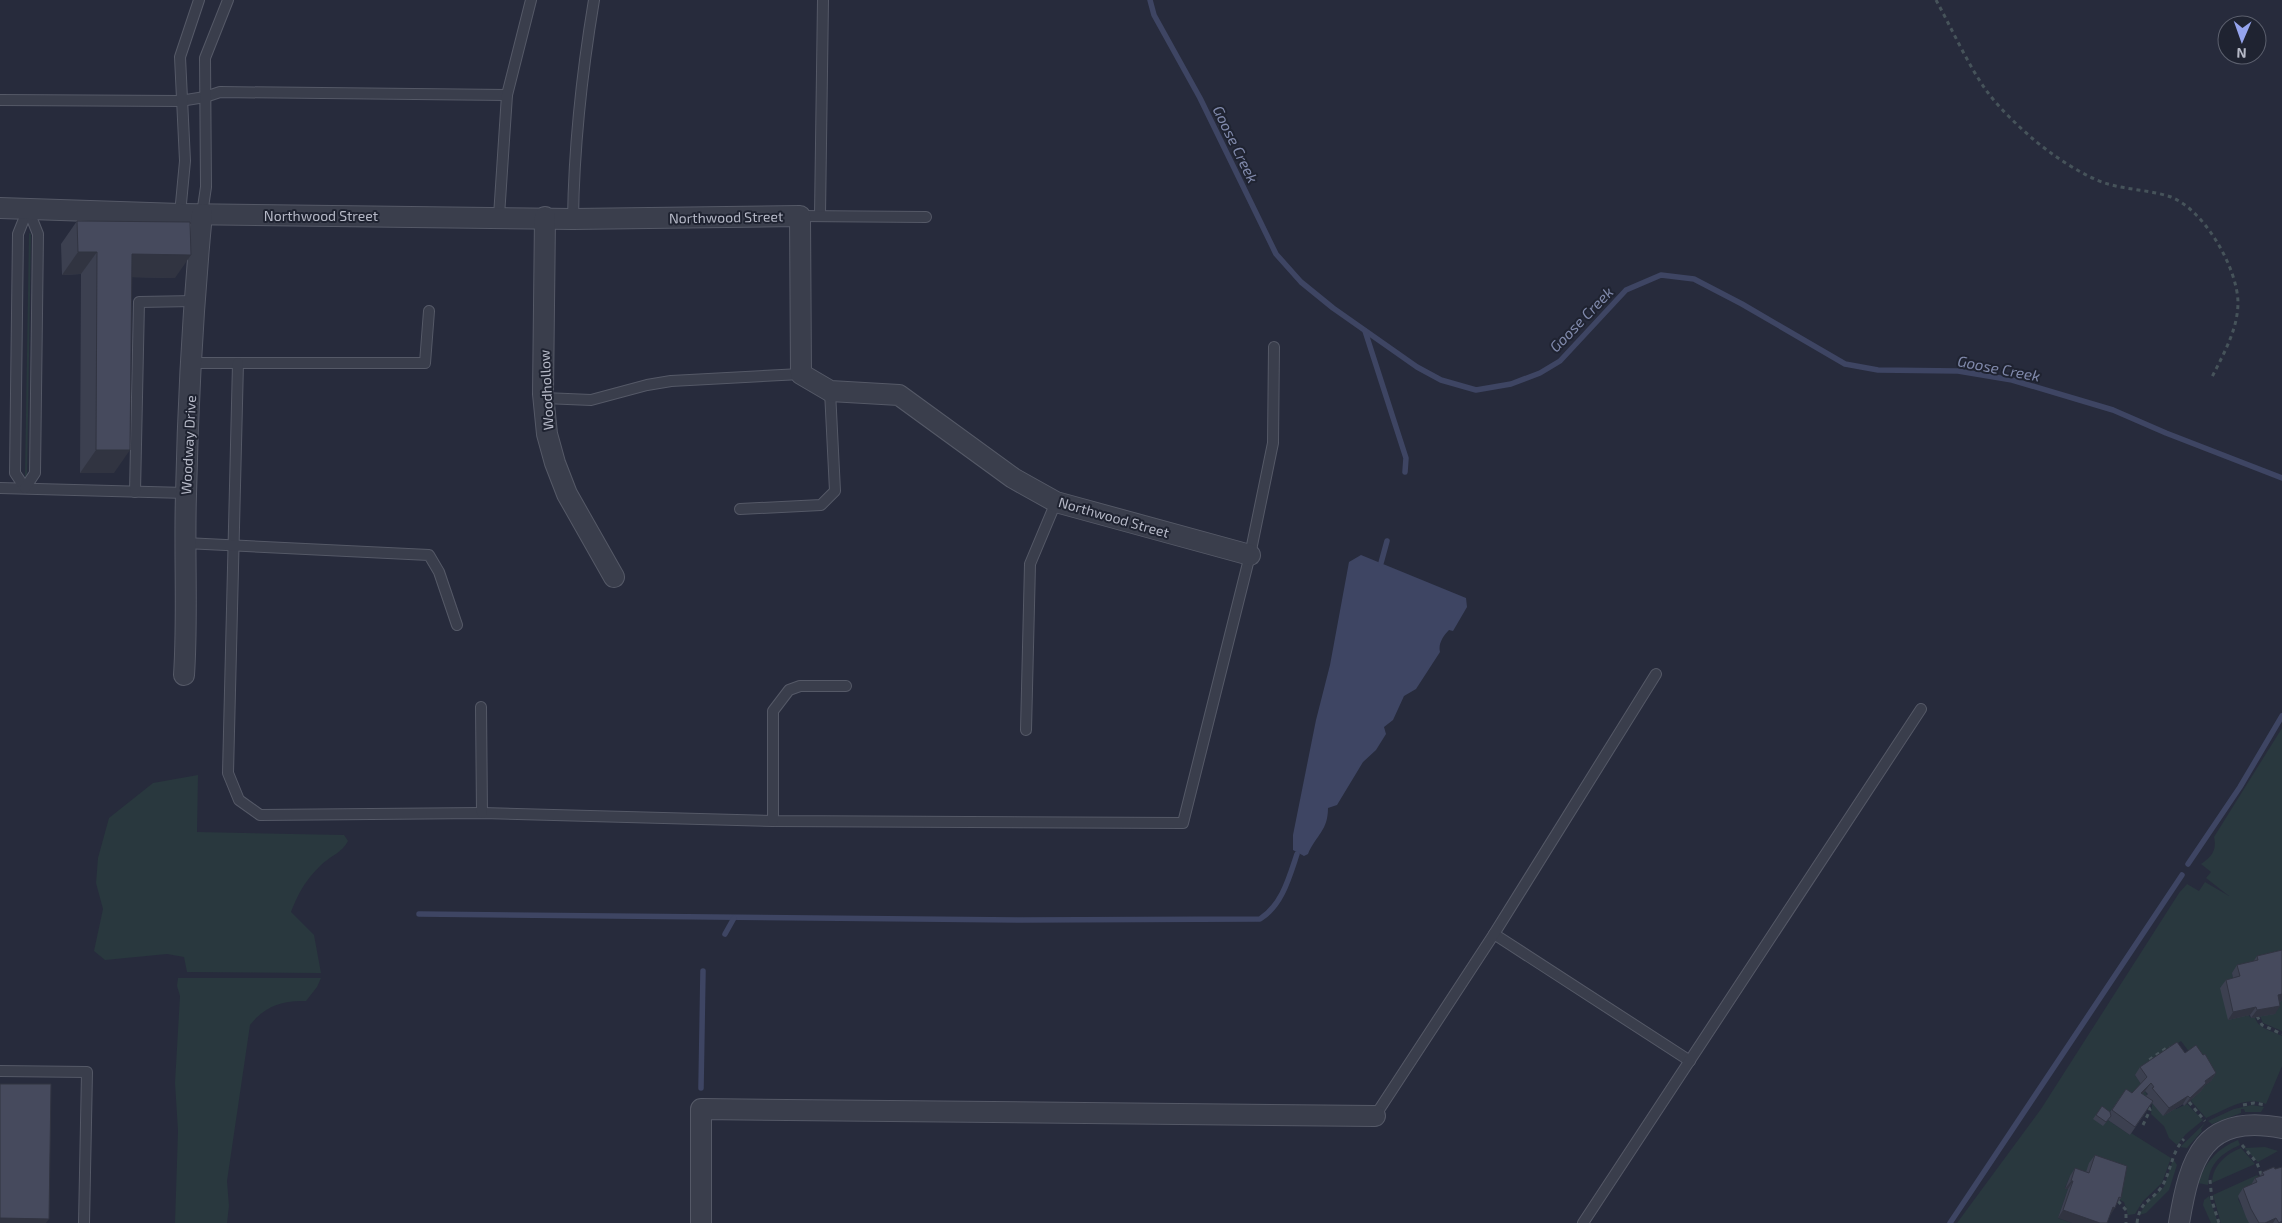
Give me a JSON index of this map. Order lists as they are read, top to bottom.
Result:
{
  "streets": {
    "street": ["Northwood Street", "Woodhollow", "Woodway Drive"]
  },
  "crossings": [
    ["Northwood Street", "Woodhollow"],
    ["Northwood Street", "Woodway Drive"]
  ],
  "water": ["Goose Creek"],
  "north": "bottom"
}
